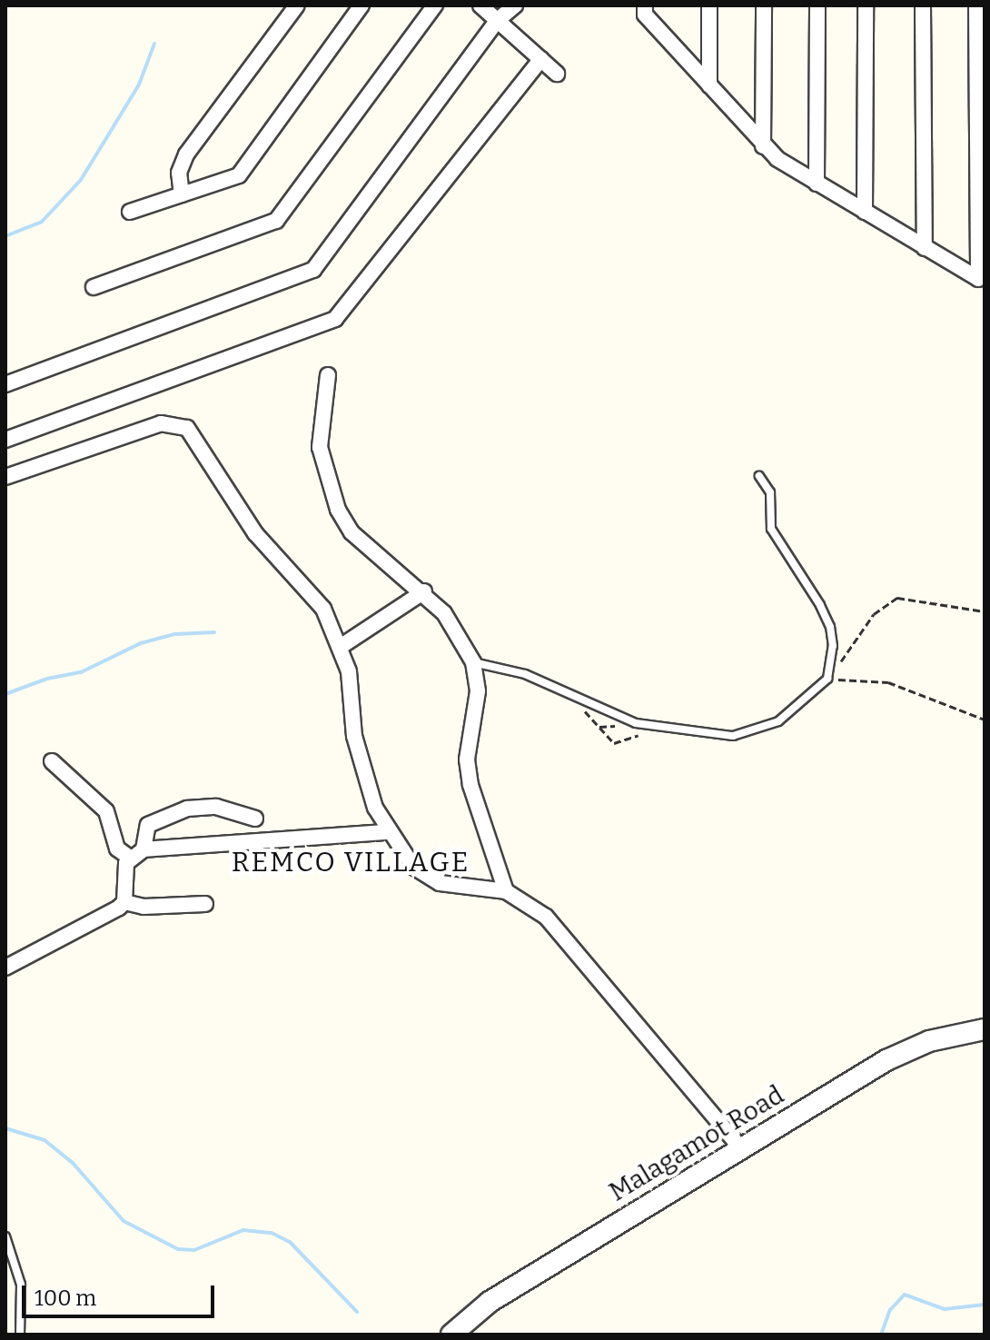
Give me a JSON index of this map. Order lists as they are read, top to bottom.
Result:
{
  "streets": {
    "street": ["Malagamot Road"]
  },
  "districts": ["REMCO VILLAGE"],
  "scale_bar": "100 m"
}
